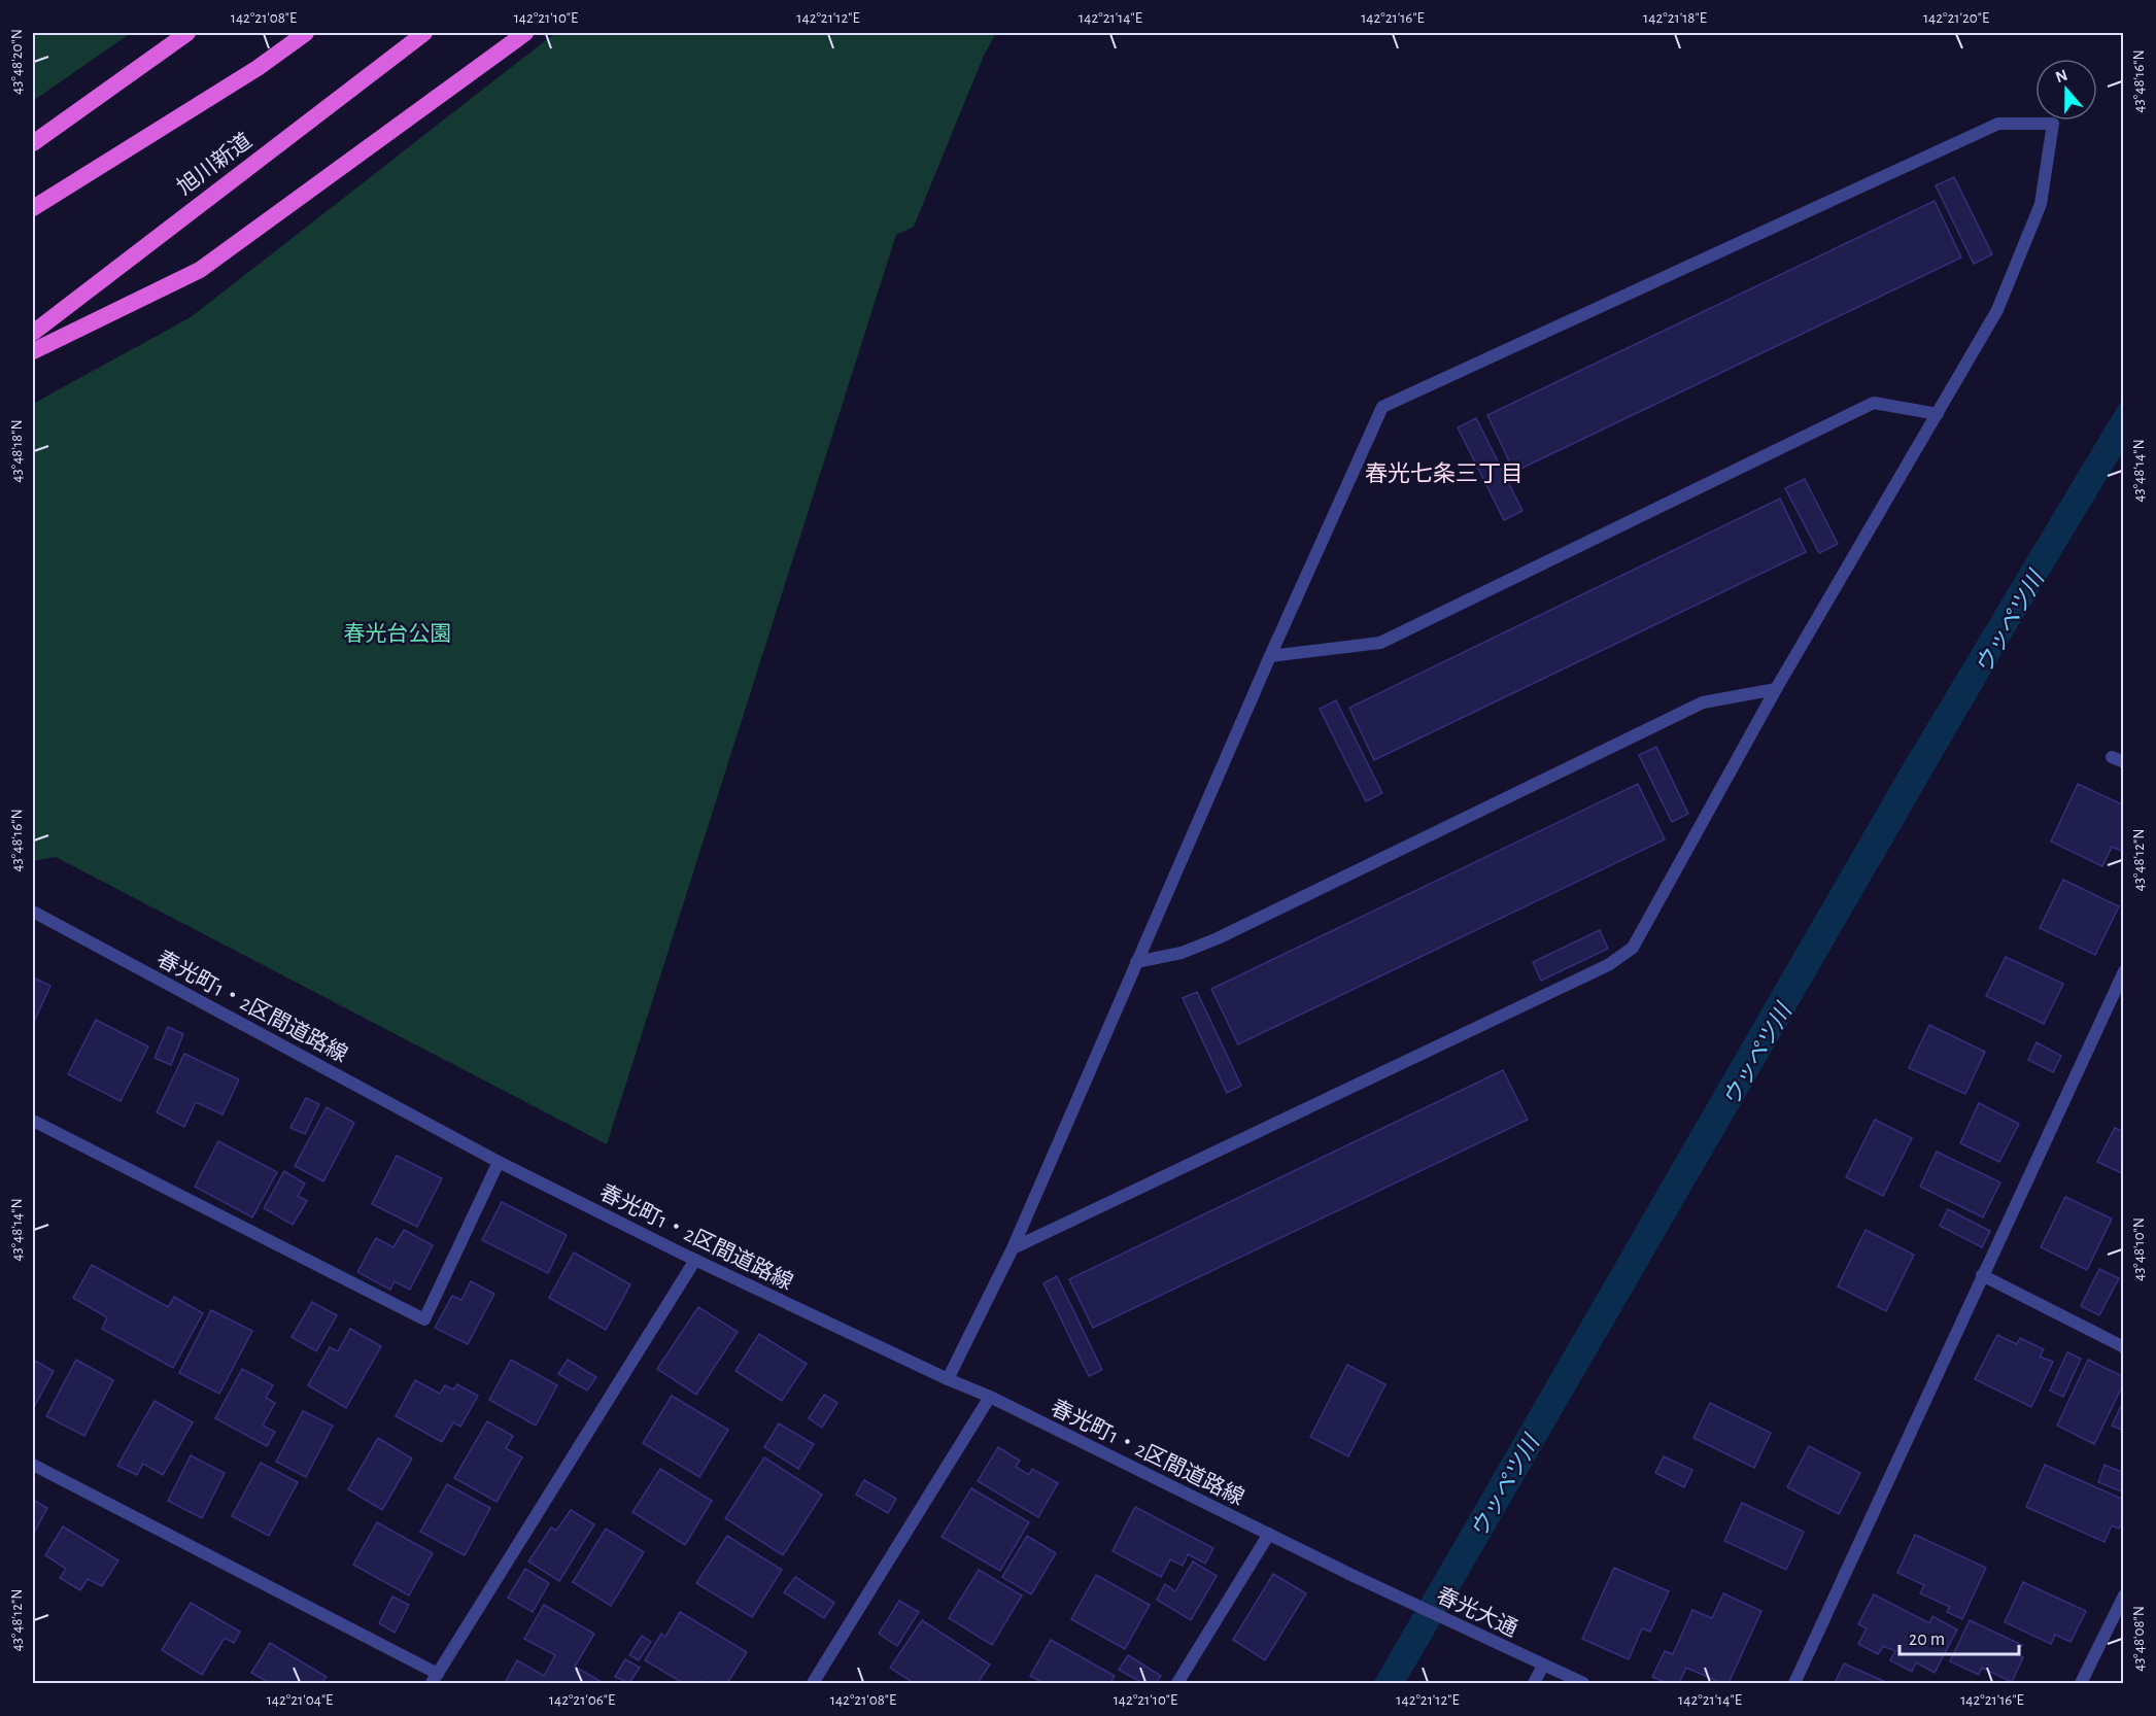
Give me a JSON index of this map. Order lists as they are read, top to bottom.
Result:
{
  "streets": {
    "highway": ["旭川新道"],
    "street": ["春光町1・2区間道路線", "春光大通"]
  },
  "crossings": [
    ["春光町1・2区間道路線", "春光大通"]
  ],
  "districts": ["春光七条三丁目"],
  "water": ["ウッペツ川"],
  "parks": ["春光台公園"],
  "scale_bar": "20 m",
  "north": "top",
  "coordinates": [
    "142°21'08\"E",
    "142°21'10\"E",
    "142°21'12\"E",
    "142°21'14\"E",
    "142°21'16\"E",
    "142°21'18\"E",
    "142°21'20\"E",
    "43°48'20\"N",
    "43°48'16\"N",
    "43°48'18\"N",
    "43°48'14\"N",
    "43°48'12\"N",
    "43°48'10\"N",
    "43°48'08\"N",
    "142°21'04\"E",
    "142°21'06\"E"
  ]
}
